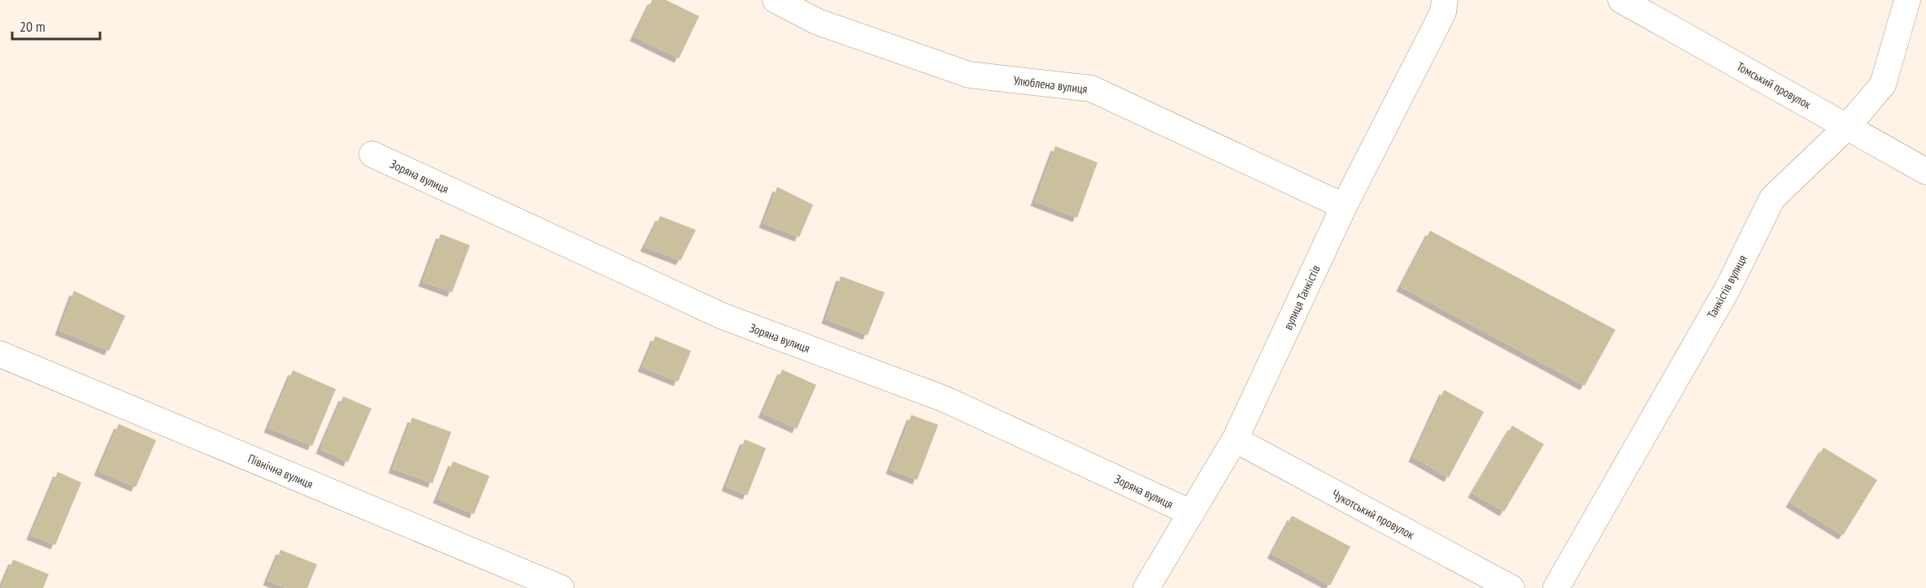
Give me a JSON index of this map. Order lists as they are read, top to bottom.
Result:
{
  "streets": {
    "street": [
      "Улюблена вулиця",
      "Томський провулок",
      "Зоряна вулиця",
      "Танкістів вулиця",
      "вулиця Танкістів",
      "Північна вулиця",
      "Чукотський провулок"
    ]
  },
  "crossings": [
    ["Улюблена вулиця", "вулиця Танкістів"],
    ["Томський провулок", "Танкістів вулиця"],
    ["Зоряна вулиця", "вулиця Танкістів"],
    ["вулиця Танкістів", "Чукотський провулок"]
  ],
  "scale_bar": "20 m"
}
